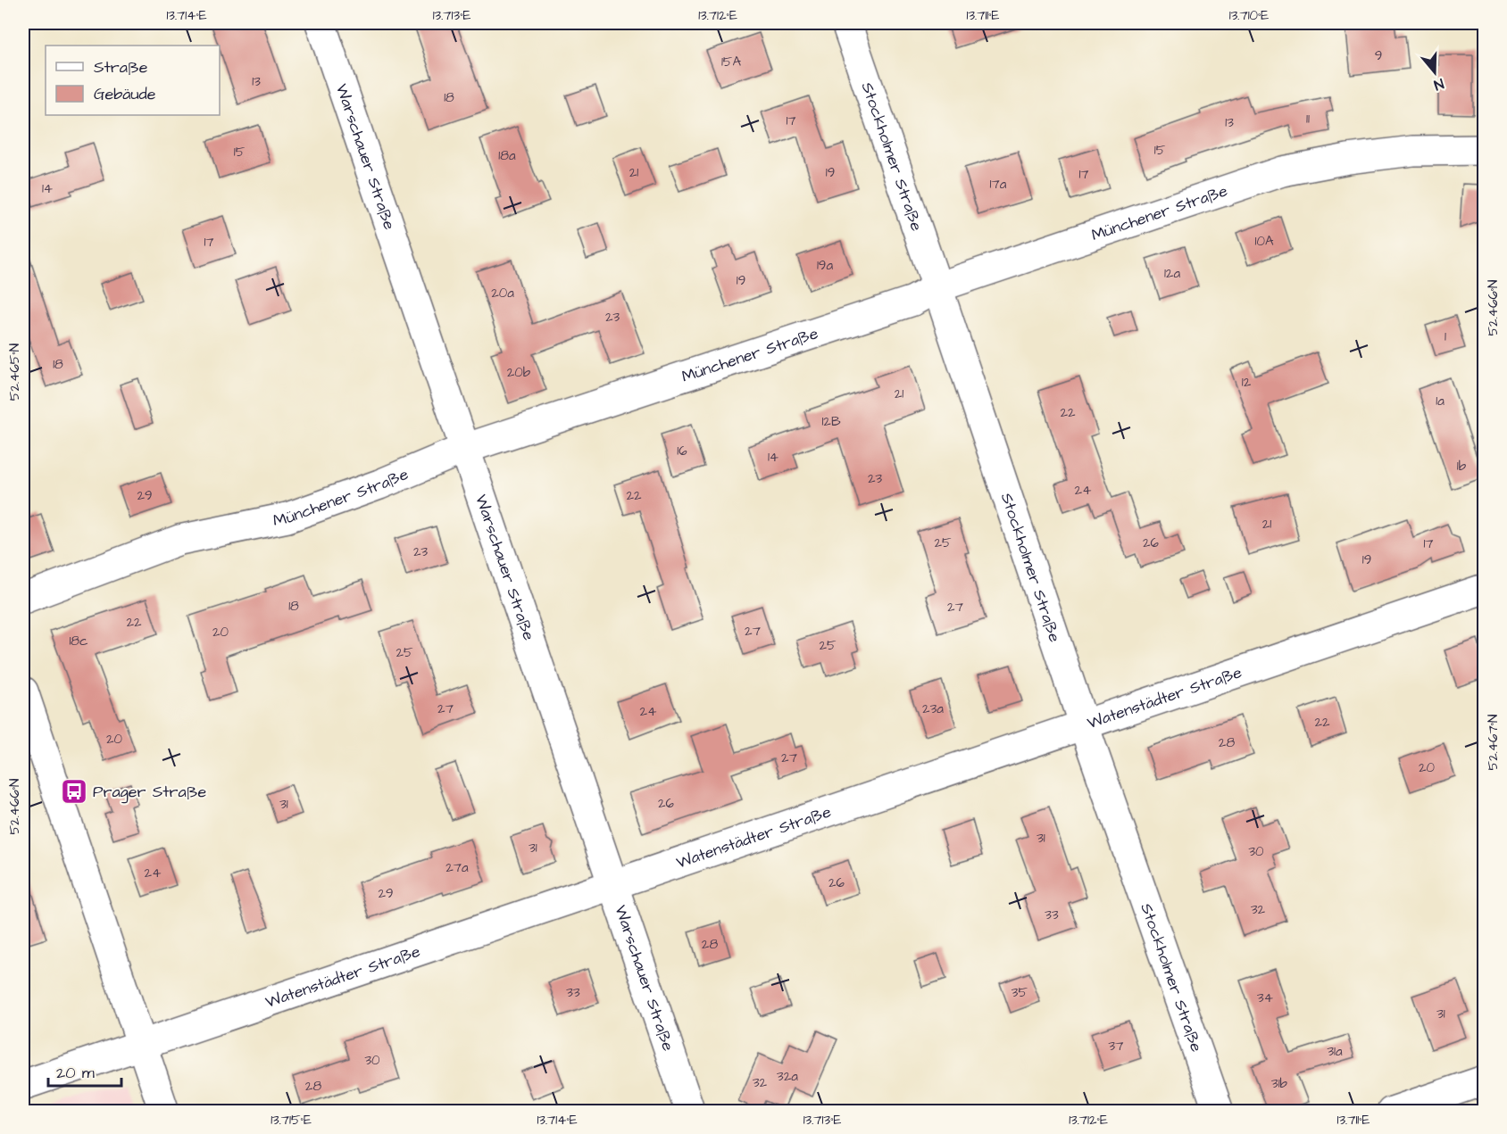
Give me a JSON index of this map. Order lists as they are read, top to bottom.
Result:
{
  "streets": {
    "street": [
      "Warschauer Straße",
      "Stockholmer Straße",
      "Münchener Straße",
      "Watenstädter Straße"
    ]
  },
  "crossings": [
    ["Warschauer Straße", "Münchener Straße"],
    ["Warschauer Straße", "Watenstädter Straße"],
    ["Stockholmer Straße", "Münchener Straße"],
    ["Stockholmer Straße", "Watenstädter Straße"]
  ],
  "places": {
    "bus stop": ["Prager Straße"]
  },
  "house_numbers": [
    "9",
    "15A",
    "13",
    "18",
    "11",
    "17",
    "13",
    "15",
    "15",
    "18a",
    "21",
    "19",
    "17",
    "17a",
    "14",
    "10A",
    "17",
    "19a",
    "12a",
    "19",
    "20a",
    "23",
    "1",
    "18",
    "20b",
    "12",
    "21",
    "1a",
    "22",
    "12B",
    "16",
    "14",
    "1b",
    "23",
    "24",
    "29",
    "22",
    "21",
    "25",
    "26",
    "17",
    "23",
    "19",
    "18",
    "27",
    "22",
    "27",
    "20",
    "18c",
    "25",
    "25",
    "27",
    "23a",
    "24",
    "22",
    "20",
    "28",
    "27",
    "20",
    "26",
    "31",
    "31",
    "31",
    "30",
    "27a",
    "24",
    "26",
    "29",
    "32",
    "33",
    "28",
    "33",
    "35",
    "34",
    "31",
    "37",
    "31a",
    "30",
    "32a",
    "32",
    "31b",
    "28"
  ],
  "legend": ["Straße", "Gebäude"],
  "scale_bar": "20 m",
  "north": "bottom",
  "coordinates": [
    "13.714°E",
    "13.713°E",
    "13.712°E",
    "13.711°E",
    "13.710°E",
    "52.466°N",
    "52.465°N",
    "52.467°N",
    "13.715°E"
  ]
}
